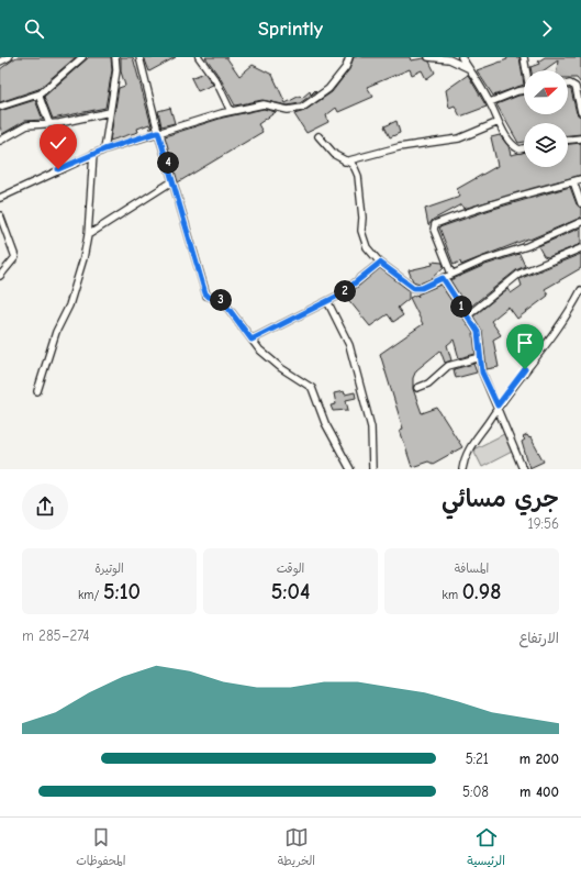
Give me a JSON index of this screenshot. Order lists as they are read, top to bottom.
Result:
{
  "north": "right",
  "page": {
    "header": "Sprintly",
    "pins": [
      "4",
      "2",
      "3",
      "1"
    ],
    "heading": ["جري مسائي", "19:56"],
    "stats": [
      ["المسافة", "0.98 km"],
      ["الوقت", "5:04"],
      ["الوتيرة", "5:10 /km"]
    ],
    "chart": ["الارتفاع", "274–285 m"],
    "list": [
      {
        "name": "200 m",
        "note": "5:21"
      },
      {
        "name": "400 m",
        "note": "5:08"
      }
    ],
    "tabs": ["الرئيسية", "الخريطة", "المحفوظات"]
  }
}
